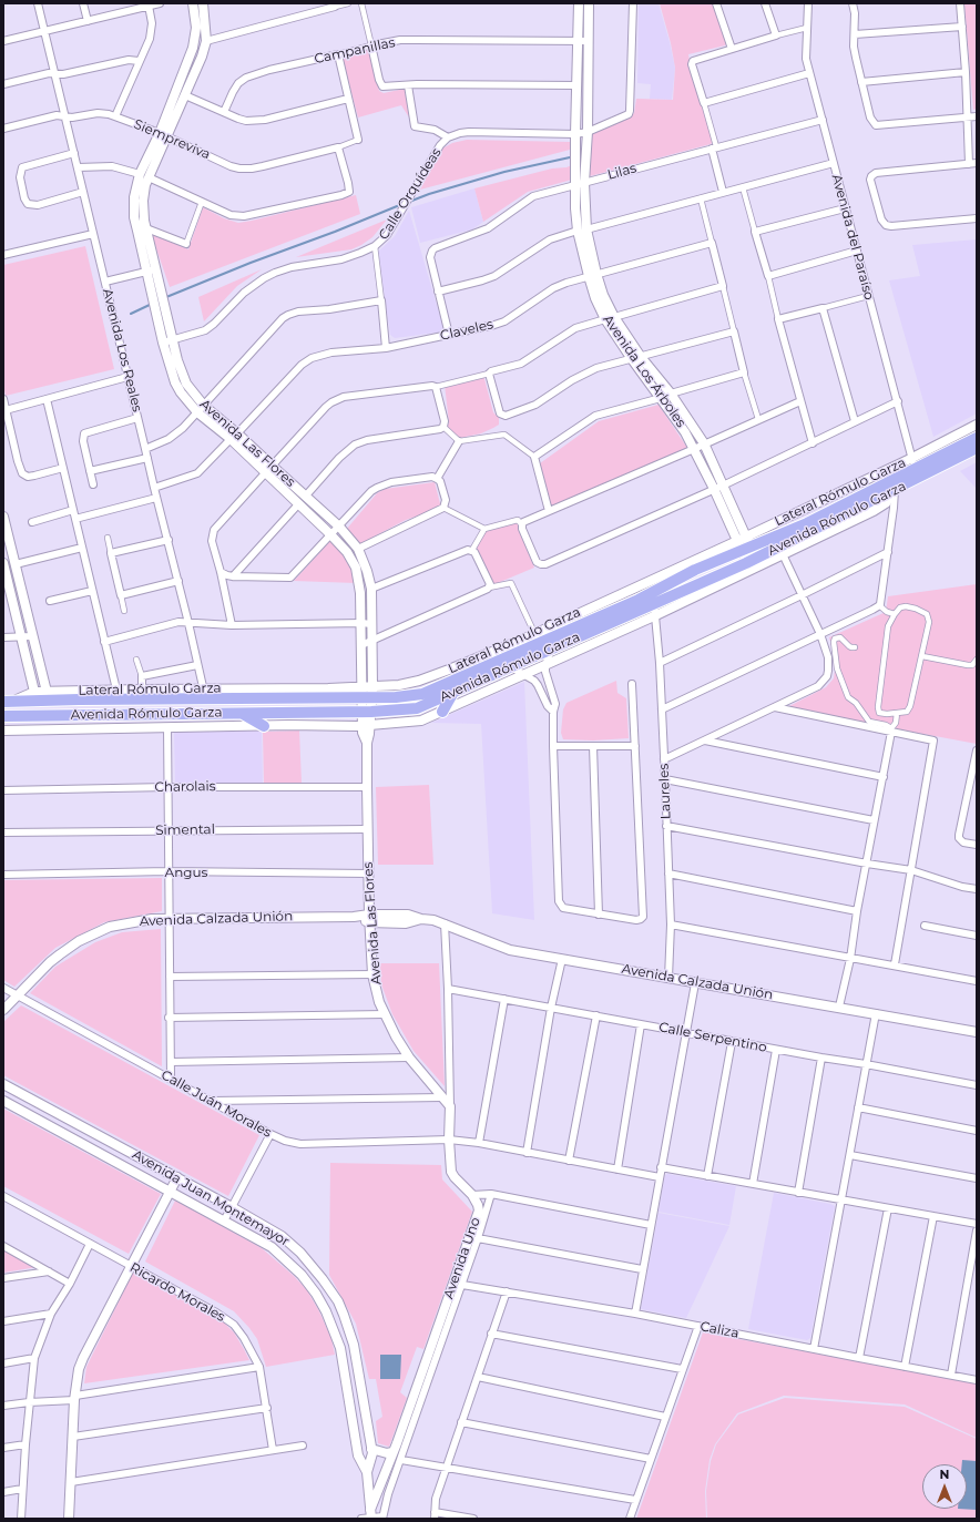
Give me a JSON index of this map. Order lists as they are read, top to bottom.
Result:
{
  "streets": {
    "main road": ["Avenida Rómulo Garza"],
    "street": [
      "Campanillas",
      "Siempreviva",
      "Lilas",
      "Calle Orquídeas",
      "Avenida del Paraíso",
      "Claveles",
      "Avenida Los Reales",
      "Avenida Los Árboles",
      "Avenida Las Flores",
      "Lateral Rómulo Garza",
      "Charolais",
      "Laureles",
      "Simental",
      "Angus",
      "Avenida Calzada Unión",
      "Calle Serpentino",
      "Calle Juán Morales",
      "Avenida Juan Montemayor",
      "Avenida Uno",
      "Ricardo Morales",
      "Caliza"
    ]
  },
  "crossings": [
    ["Campanillas", "Avenida Los Árboles"],
    ["Siempreviva", "Avenida Los Reales"],
    ["Siempreviva", "Avenida Las Flores"],
    ["Lilas", "Avenida del Paraíso"],
    ["Lilas", "Avenida Los Árboles"],
    ["Calle Orquídeas", "Avenida Los Árboles"],
    ["Calle Orquídeas", "Avenida Las Flores"],
    ["Avenida del Paraíso", "Lateral Rómulo Garza"],
    ["Avenida del Paraíso", "Avenida Rómulo Garza"],
    ["Claveles", "Avenida Los Reales"],
    ["Claveles", "Avenida Los Árboles"],
    ["Claveles", "Avenida Las Flores"],
    ["Avenida Los Reales", "Lateral Rómulo Garza"],
    ["Avenida Los Reales", "Avenida Rómulo Garza"],
    ["Avenida Los Árboles", "Lateral Rómulo Garza"],
    ["Avenida Los Árboles", "Avenida Rómulo Garza"],
    ["Avenida Las Flores", "Lateral Rómulo Garza"],
    ["Avenida Las Flores", "Avenida Rómulo Garza"],
    ["Avenida Las Flores", "Charolais"],
    ["Avenida Las Flores", "Simental"],
    ["Avenida Las Flores", "Angus"],
    ["Avenida Las Flores", "Avenida Calzada Unión"],
    ["Lateral Rómulo Garza", "Avenida Rómulo Garza"],
    ["Avenida Rómulo Garza", "Laureles"],
    ["Laureles", "Avenida Calzada Unión"],
    ["Avenida Calzada Unión", "Calle Juán Morales"],
    ["Avenida Juan Montemayor", "Avenida Uno"],
    ["Avenida Uno", "Caliza"]
  ],
  "north": "top"
}
